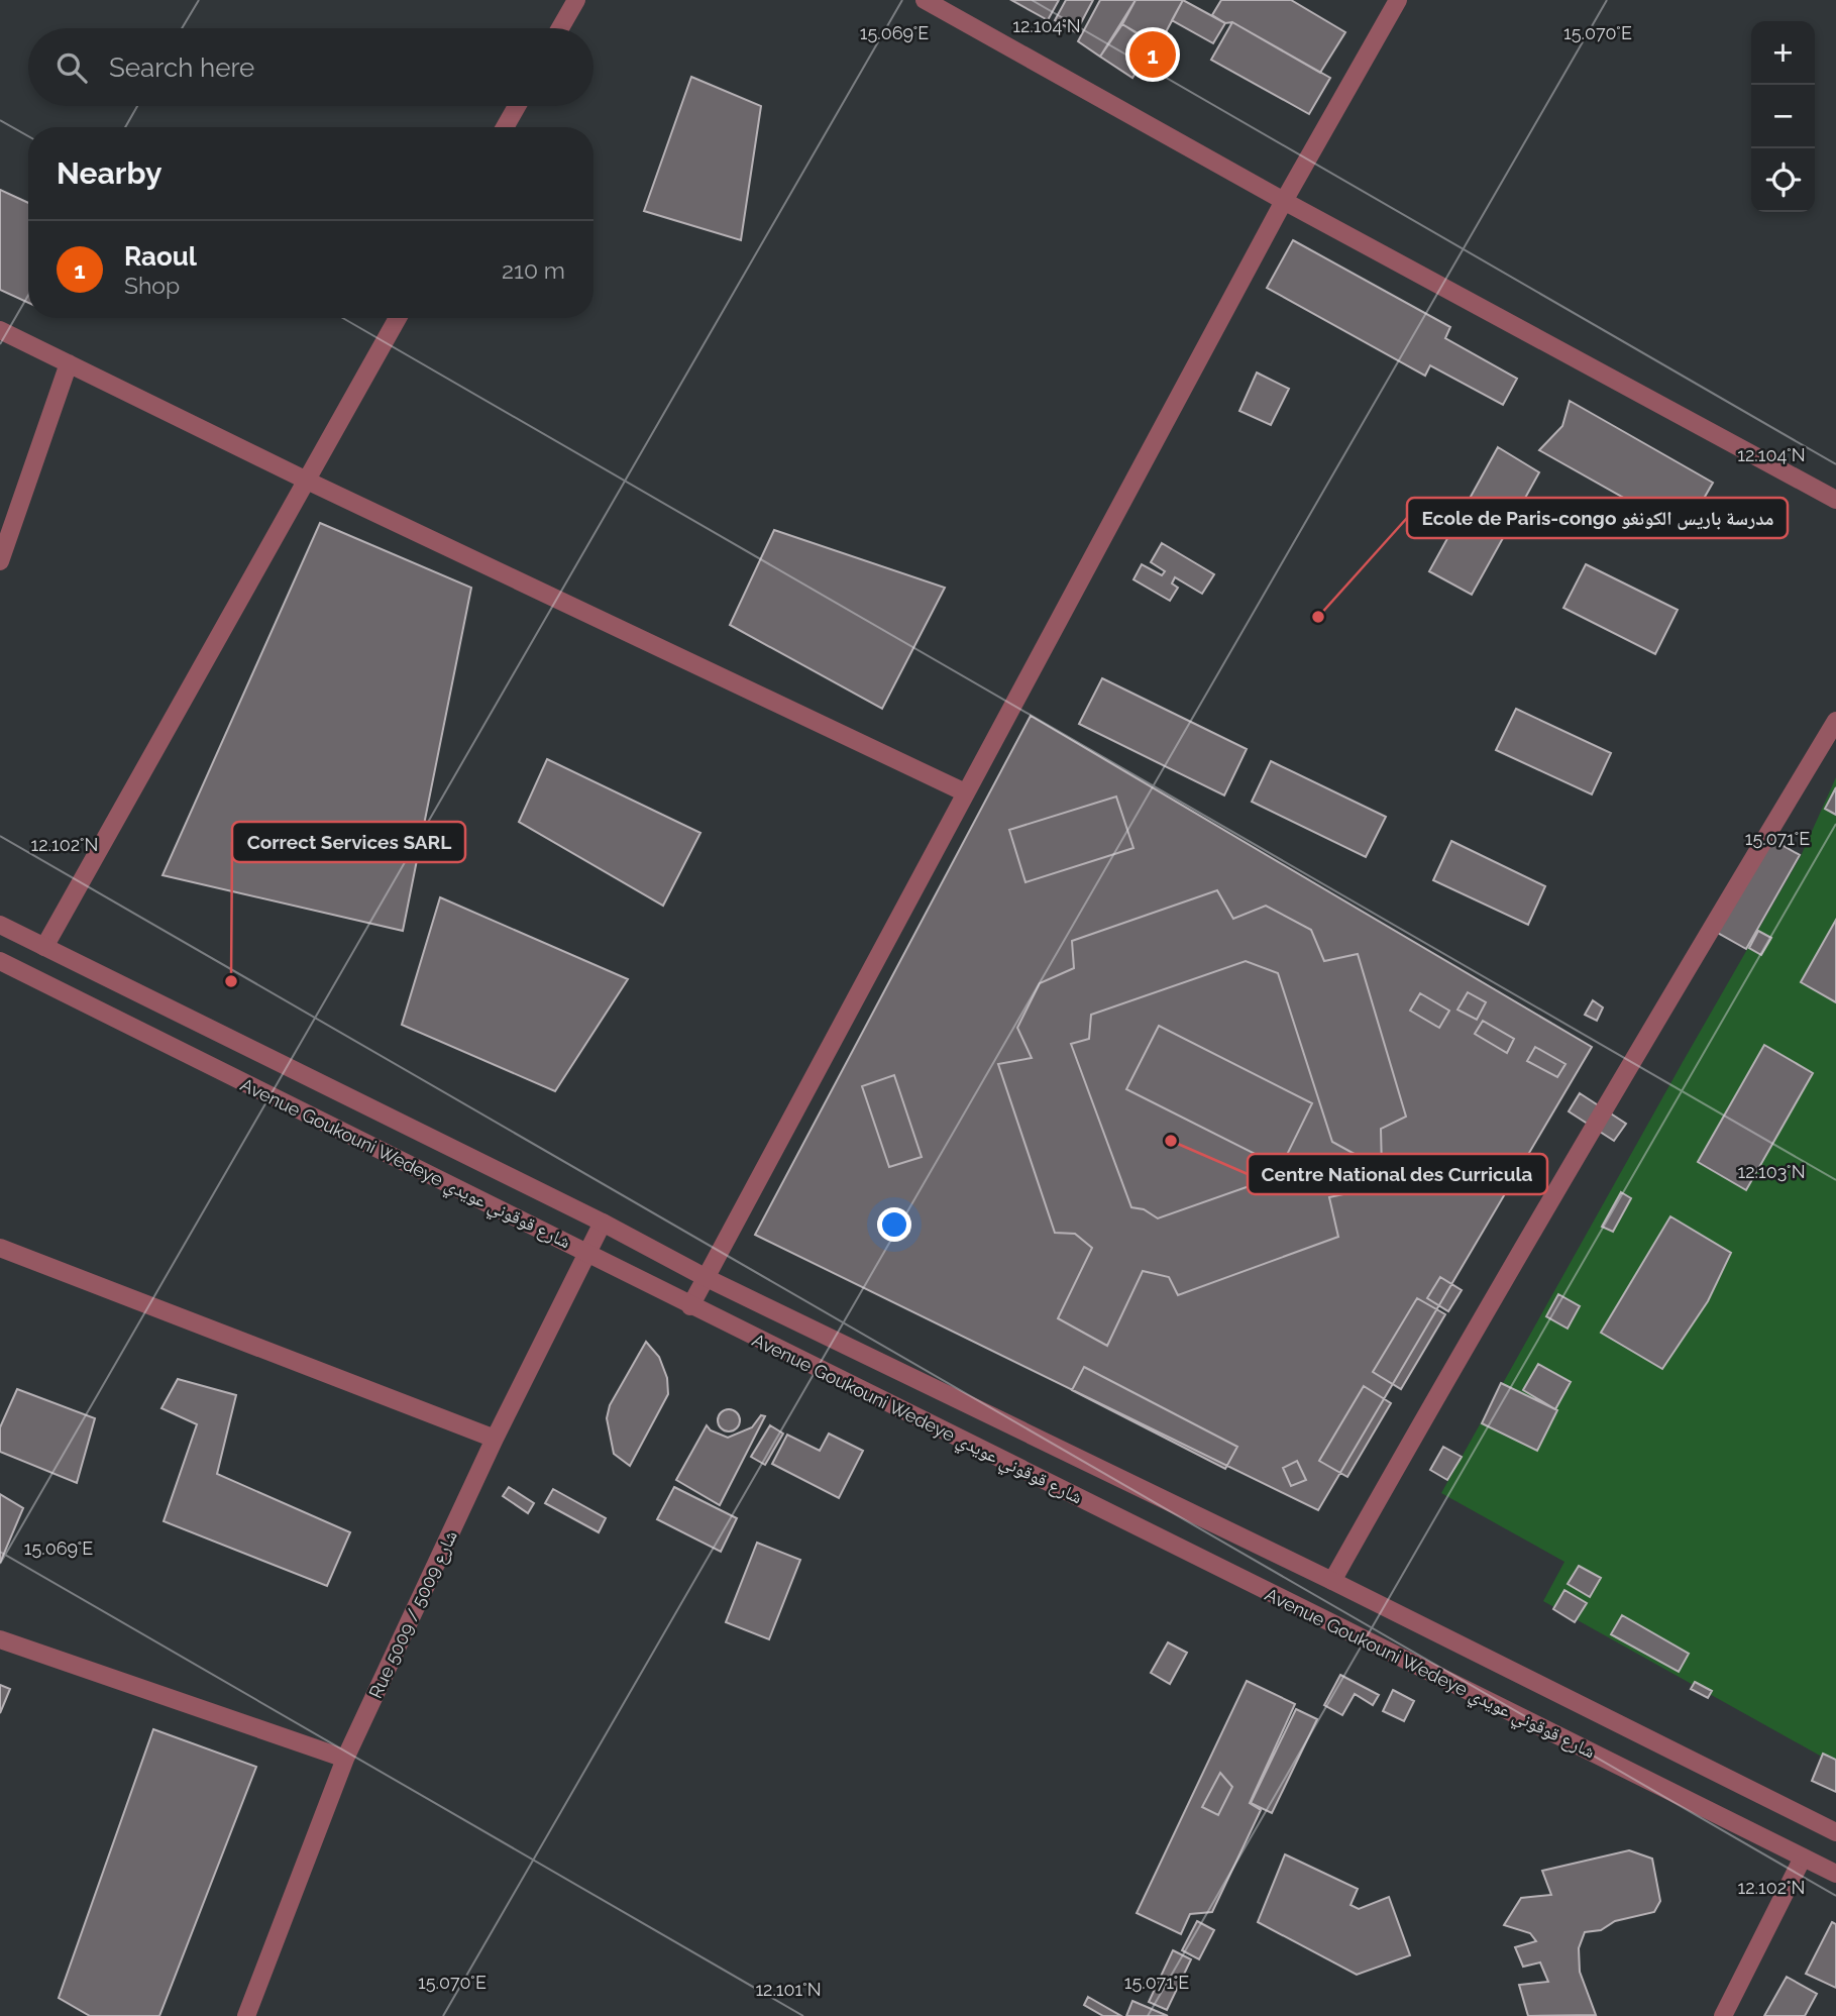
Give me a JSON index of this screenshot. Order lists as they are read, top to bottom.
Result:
{
  "streets": {
    "street": ["Avenue Goukouni Wedeye شارع قوقوني عويدي", "Rue 5009 / شارع 5009"]
  },
  "crossings": [
    ["Avenue Goukouni Wedeye شارع قوقوني عويدي", "Rue 5009 / شارع 5009"]
  ],
  "places": ["Ecole de Paris-congo مدرسة باريس الكونغو", "Correct Services SARL", "Centre National des Curricula"],
  "page": {
    "map_buttons": ["+", "−"],
    "pins": "1",
    "search": "Search here",
    "heading": "Nearby",
    "list": [
      {
        "mark": "1",
        "name": "Raoul",
        "note": "Shop",
        "value": "210 m"
      }
    ]
  },
  "coordinates": [
    "12.104°N",
    "15.069°E",
    "15.070°E",
    "15.071°E",
    "12.102°N",
    "12.103°N",
    "12.101°N"
  ]
}
